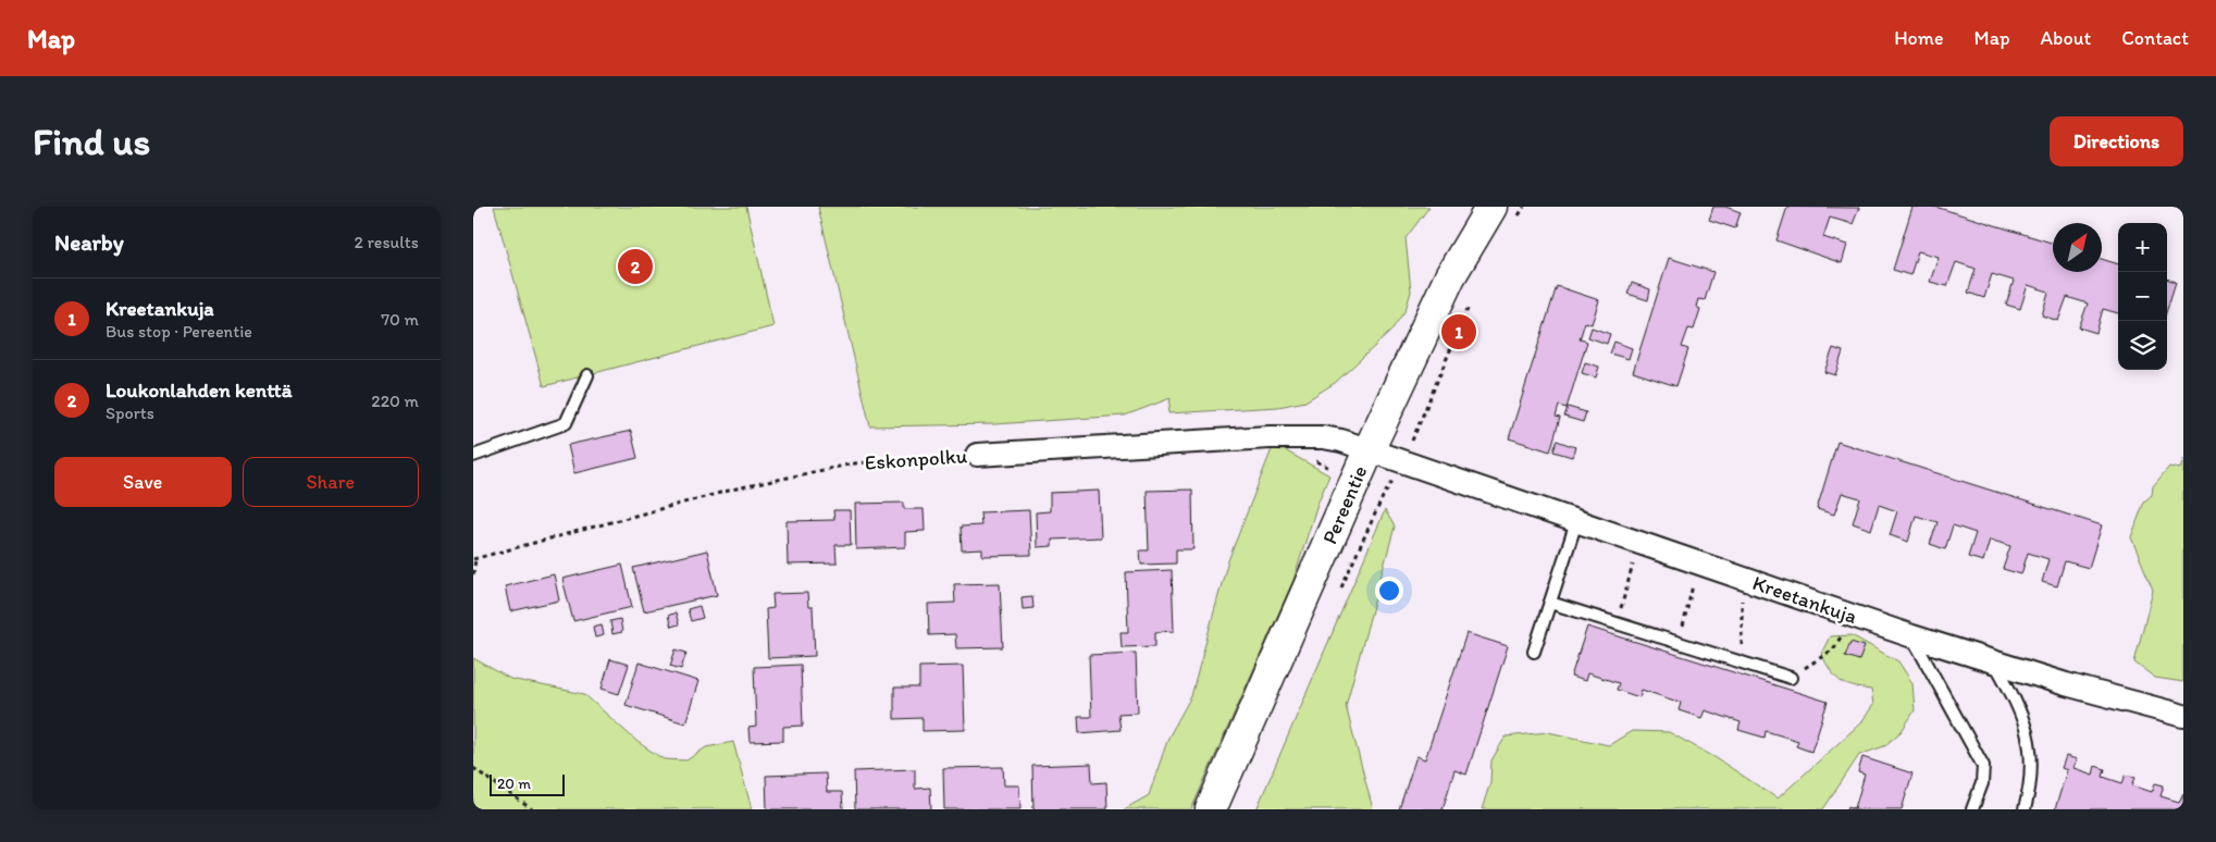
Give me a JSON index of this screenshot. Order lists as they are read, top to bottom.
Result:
{
  "streets": {
    "street": ["Eskonpolku", "Pereentie", "Kreetankuja"]
  },
  "crossings": [
    ["Eskonpolku", "Pereentie"],
    ["Eskonpolku", "Kreetankuja"],
    ["Pereentie", "Kreetankuja"]
  ],
  "scale_bar": "20 m",
  "north": "top right",
  "page": {
    "header": "Map",
    "nav": [
      "Home",
      "Map",
      "About",
      "Contact"
    ],
    "buttons": [
      "Directions",
      ["Save", "Share"]
    ],
    "title": "Find us",
    "heading": ["Nearby", "2 results"],
    "map_buttons": ["+", "−"],
    "pins": ["2", "1"],
    "list": [
      {
        "mark": "1",
        "name": "Kreetankuja",
        "note": "Bus stop · Pereentie",
        "value": "70 m"
      },
      {
        "mark": "2",
        "name": "Loukonlahden kenttä",
        "note": "Sports",
        "value": "220 m"
      }
    ],
    "scale": "20 m"
  }
}
